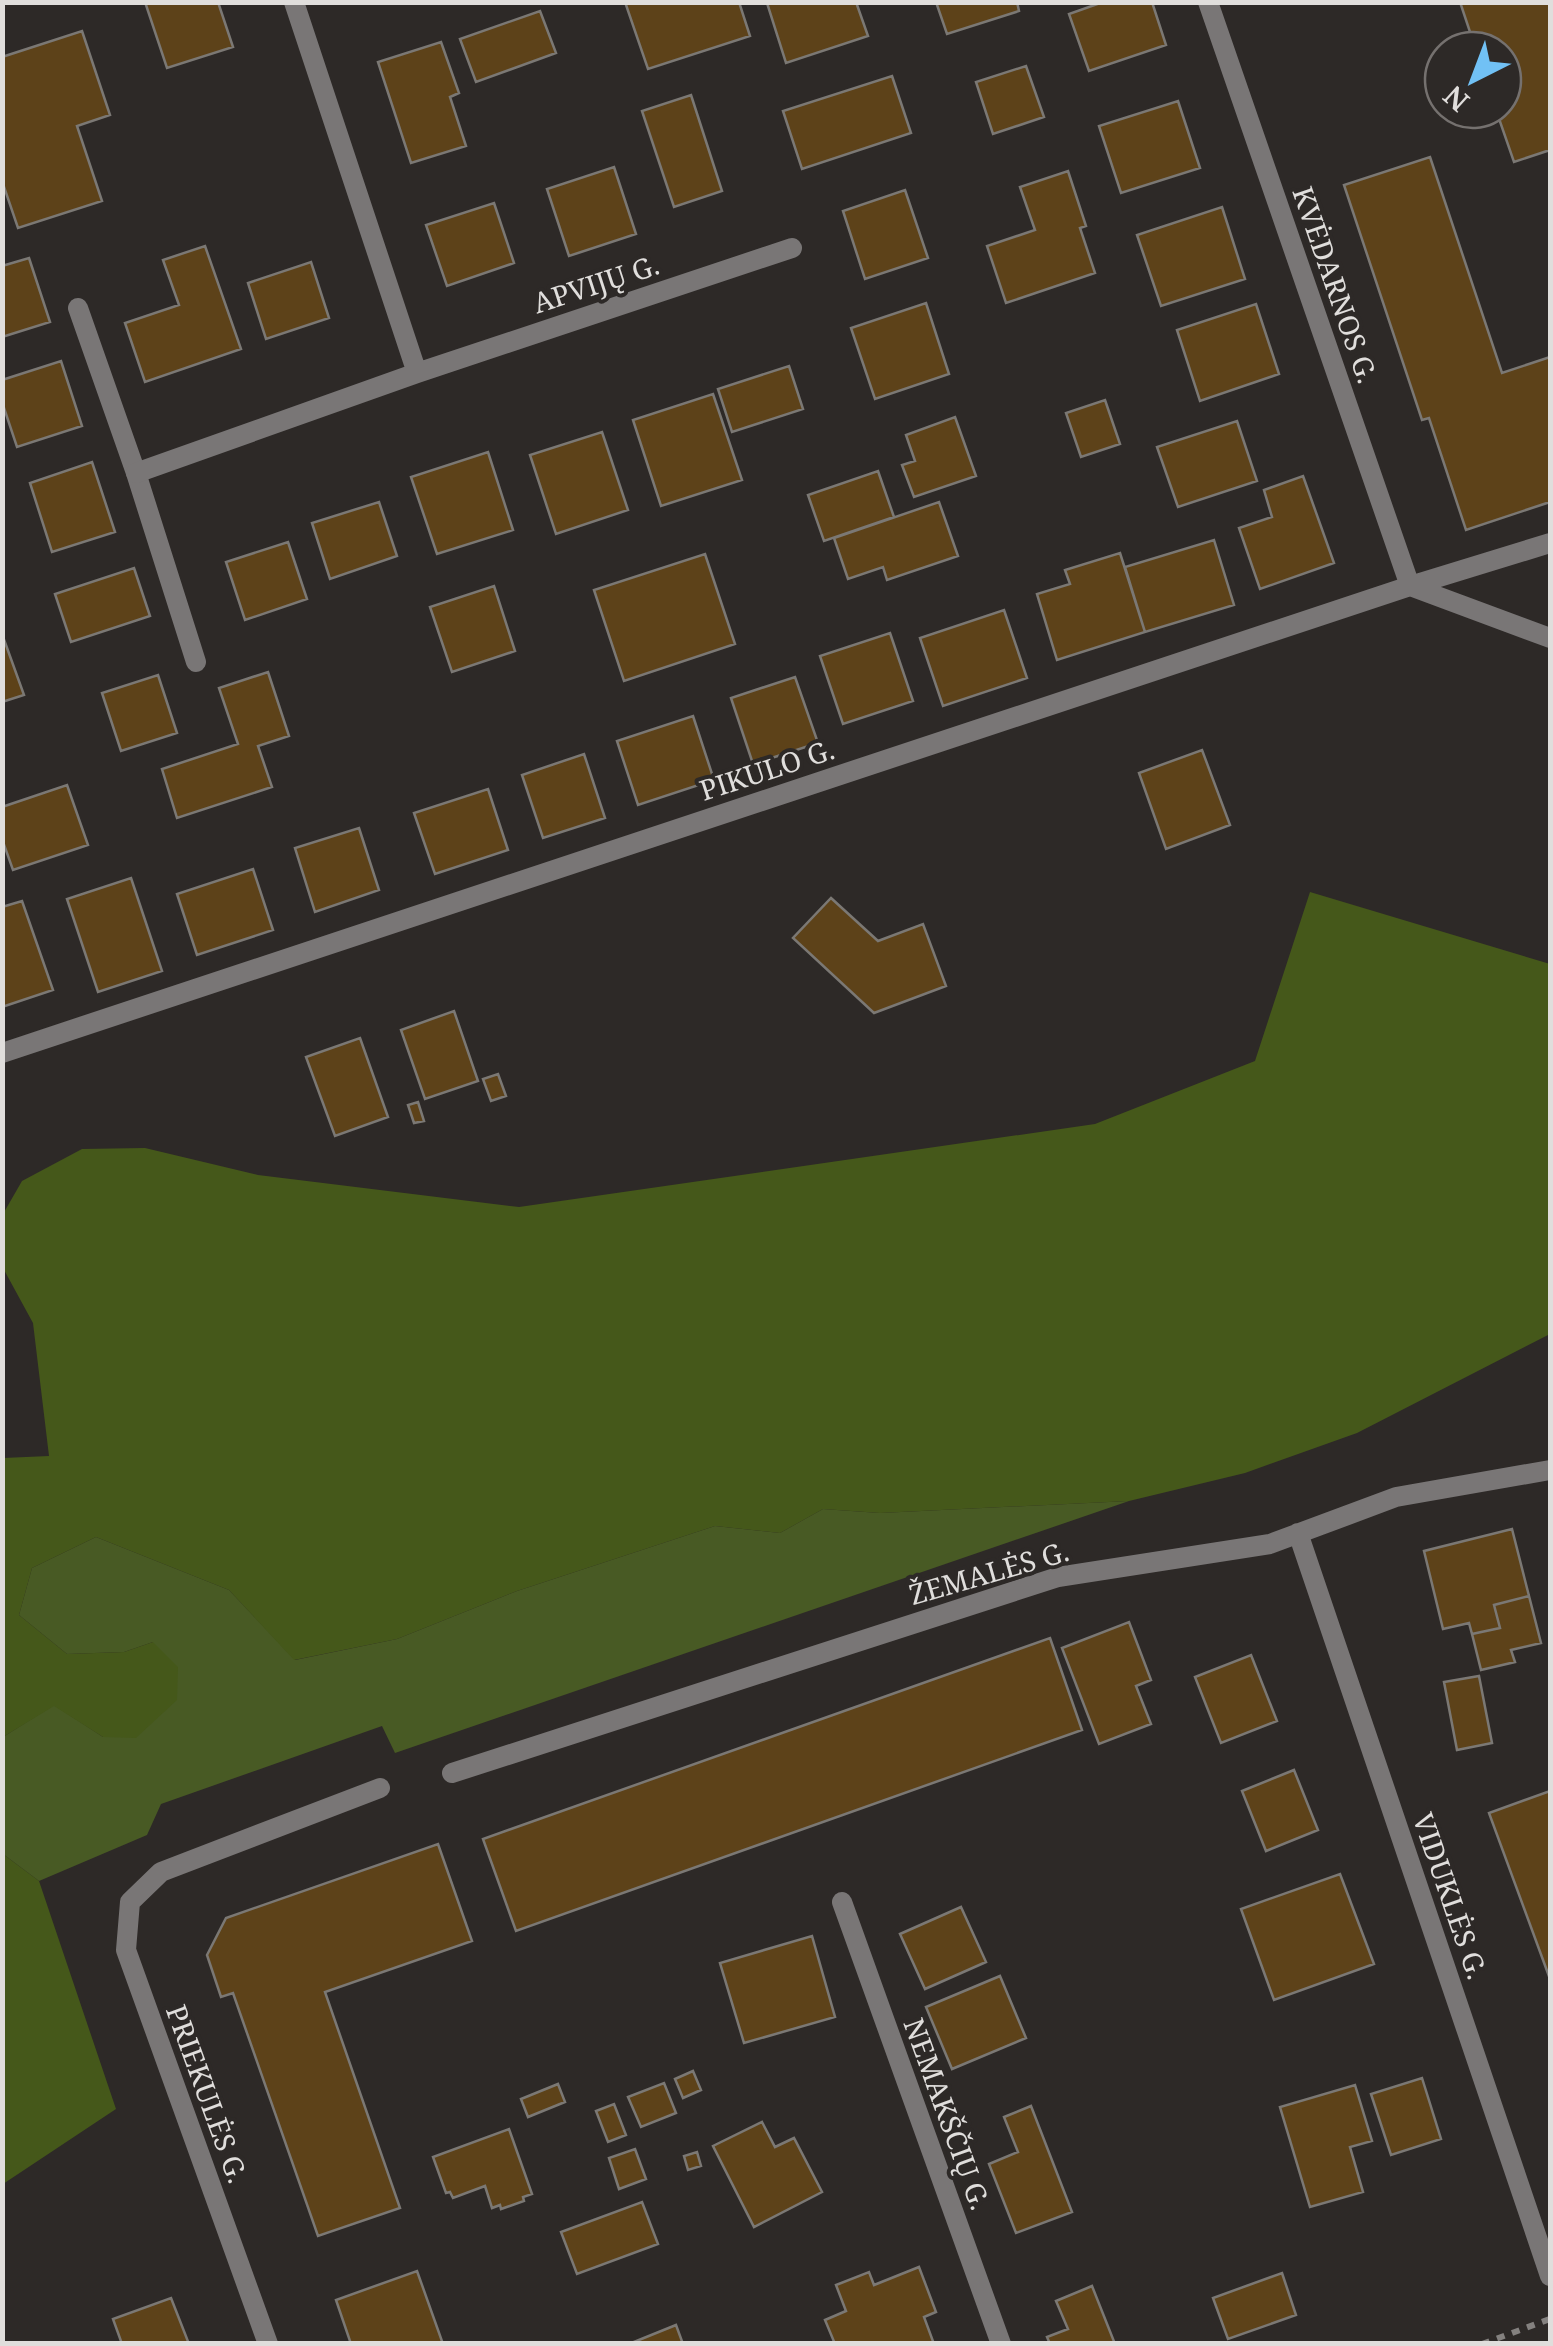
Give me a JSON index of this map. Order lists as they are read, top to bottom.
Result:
{
  "streets": {
    "street": [
      "APVIJŲ G.",
      "KVĖDARNOS G.",
      "PIKULO G.",
      "ŽEMALĖS G.",
      "VIDUKLĖS G.",
      "PRIEKULĖS G.",
      "NEMAKŠČIŲ G."
    ]
  },
  "crossings": [
    ["KVĖDARNOS G.", "PIKULO G."],
    ["ŽEMALĖS G.", "VIDUKLĖS G."]
  ],
  "north": "bottom left"
}
